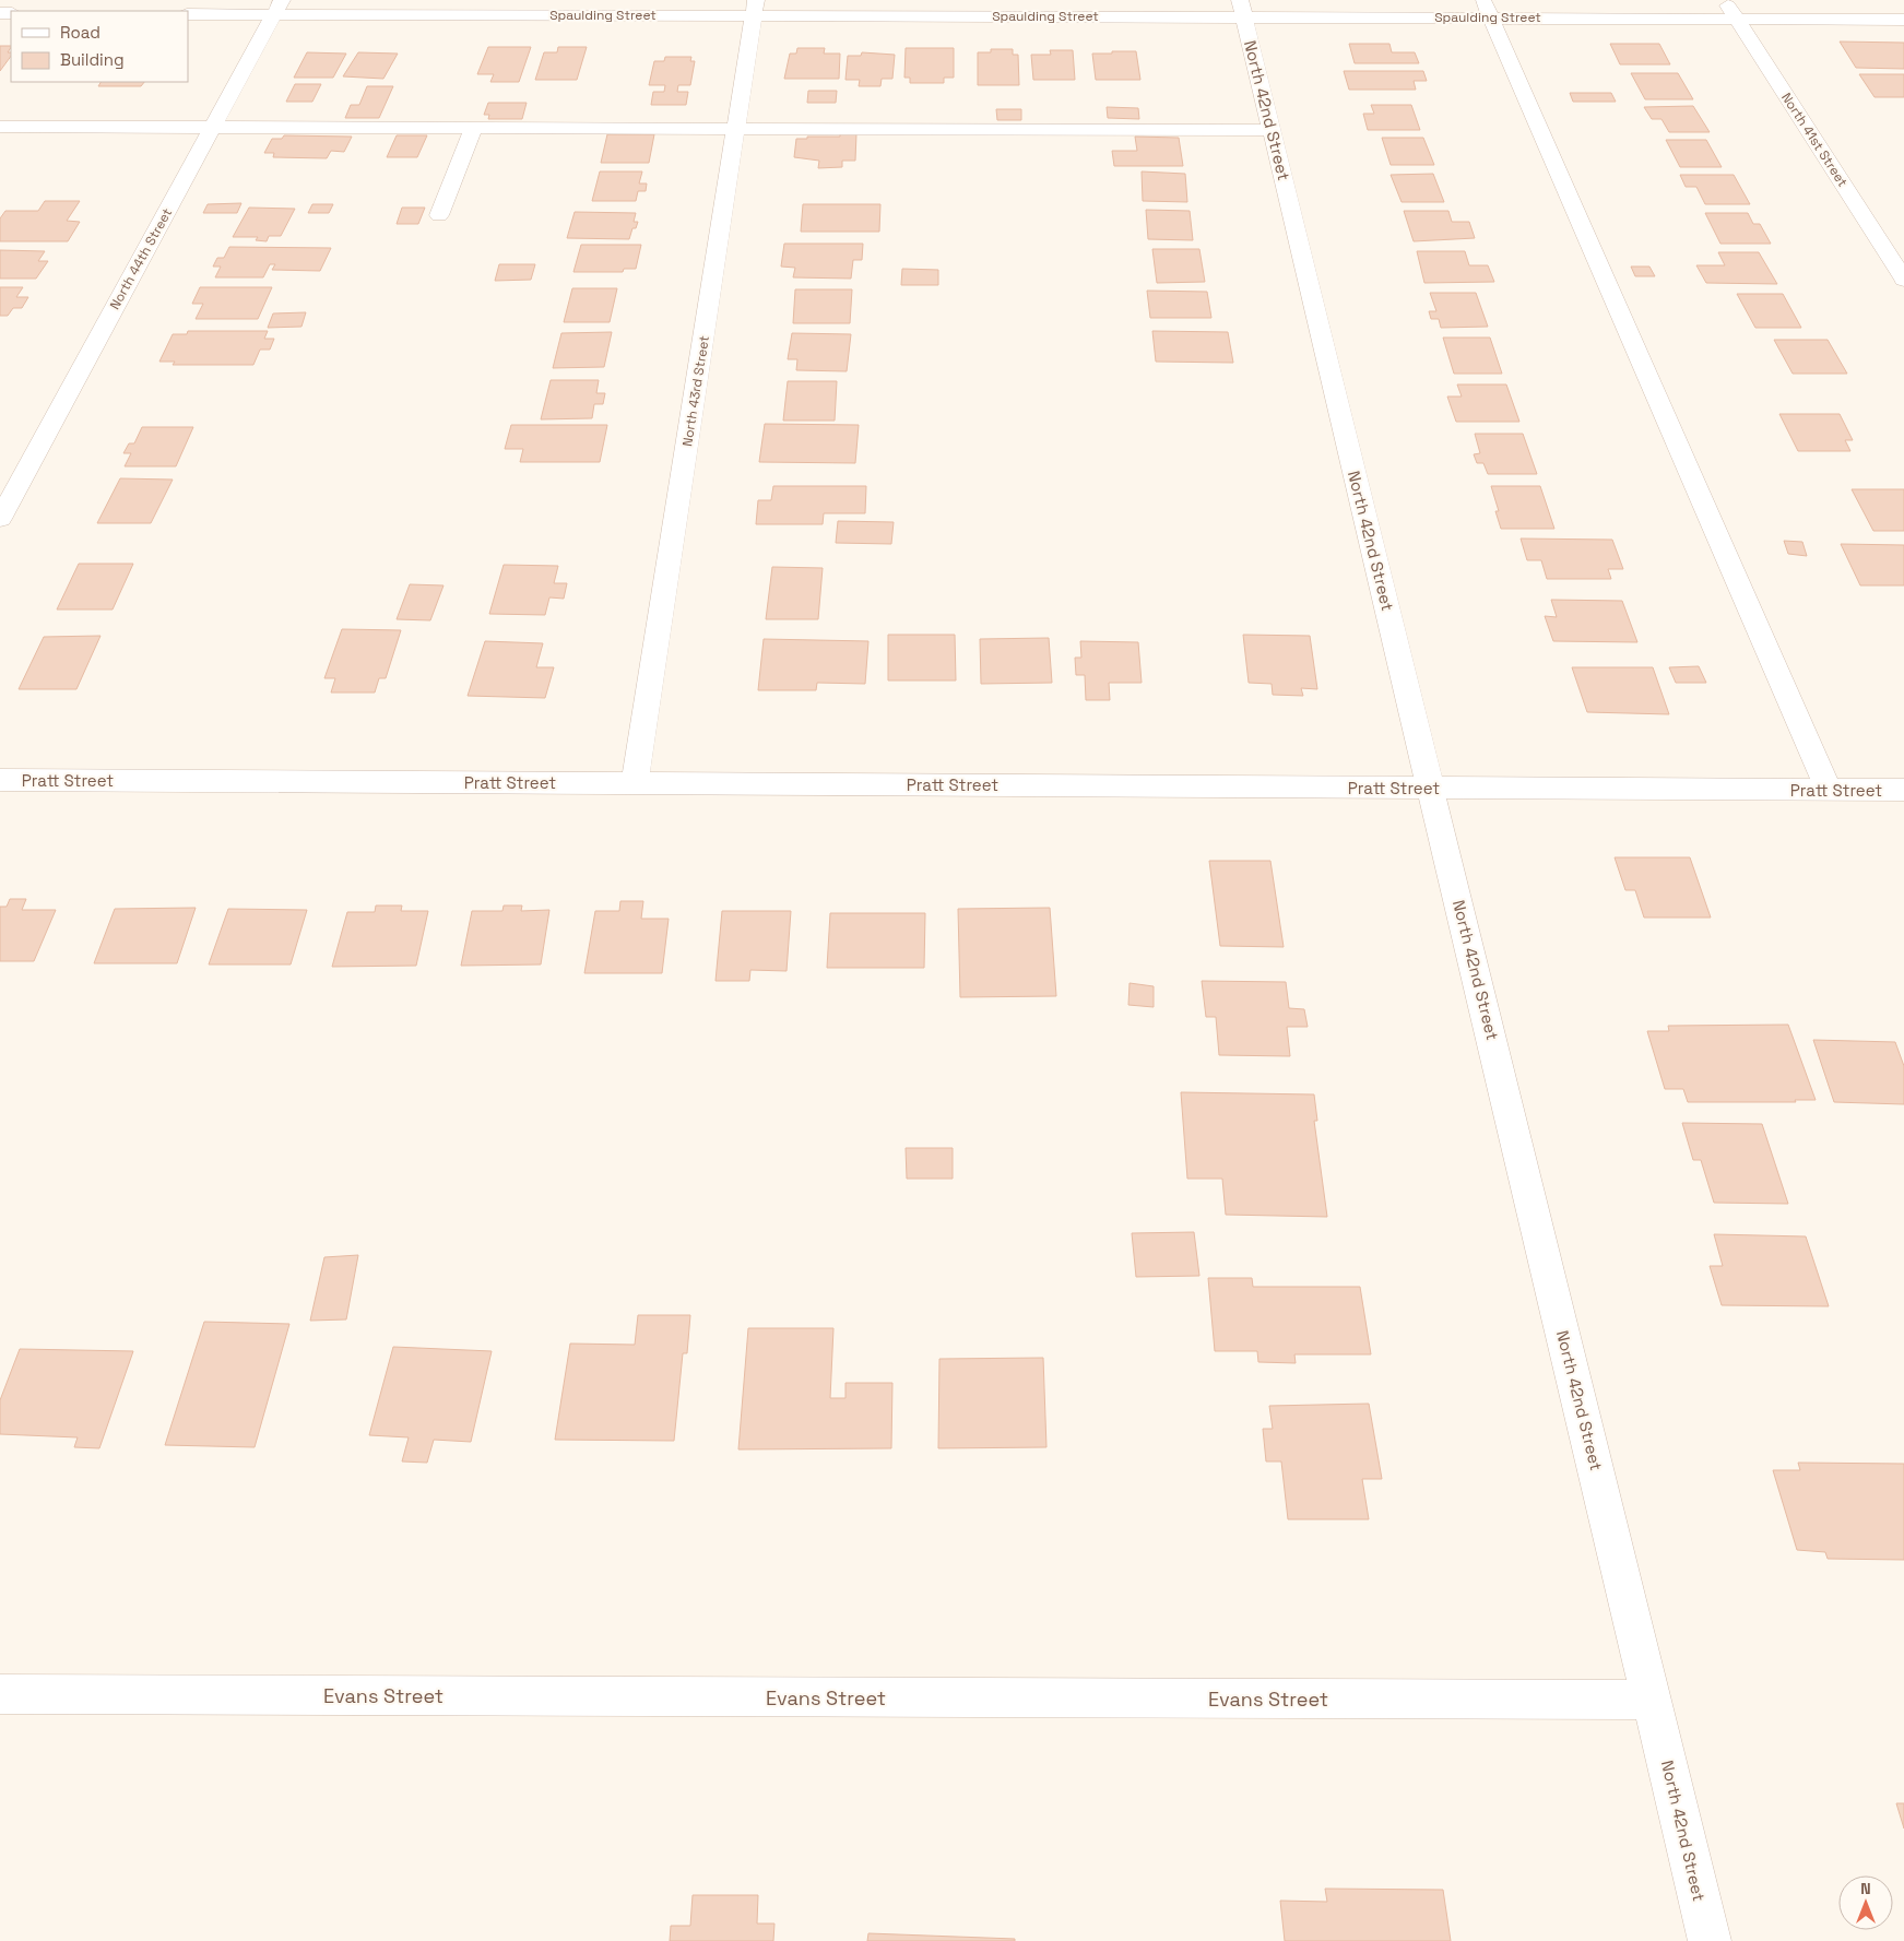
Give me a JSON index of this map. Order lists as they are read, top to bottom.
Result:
{
  "streets": {
    "street": [
      "Spaulding Street",
      "North 42nd Street",
      "North 41st Street",
      "North 44th Street",
      "North 43rd Street",
      "Pratt Street",
      "Evans Street"
    ]
  },
  "crossings": [
    ["Spaulding Street", "North 42nd Street"],
    ["Spaulding Street", "North 41st Street"],
    ["Spaulding Street", "North 44th Street"],
    ["Spaulding Street", "North 43rd Street"],
    ["North 42nd Street", "Pratt Street"],
    ["North 42nd Street", "Evans Street"],
    ["North 43rd Street", "Pratt Street"]
  ],
  "legend": ["Road", "Building"],
  "north": "top"
}
